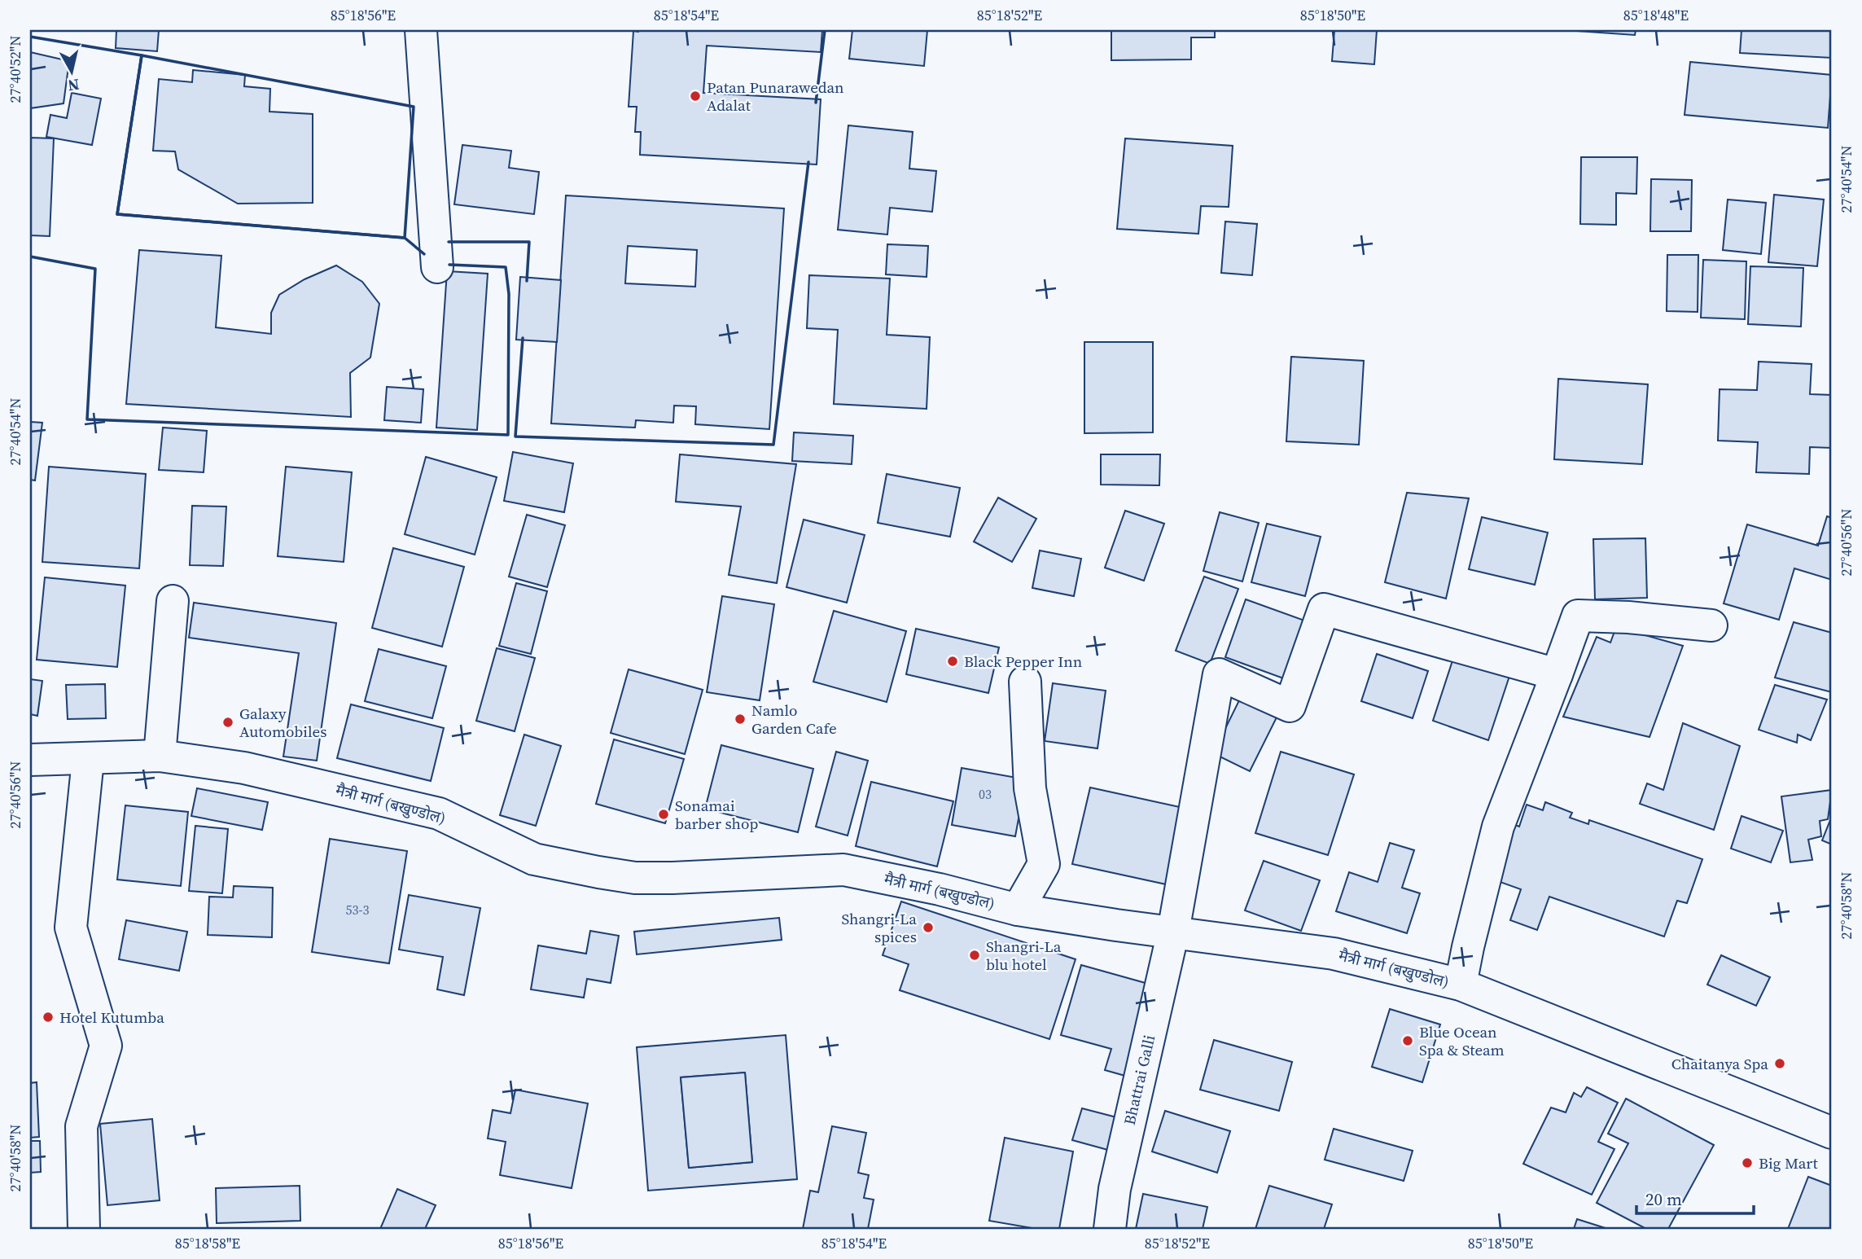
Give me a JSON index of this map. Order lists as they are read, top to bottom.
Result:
{
  "streets": {
    "street": ["मैत्री मार्ग (बखुण्डोल)", "Bhattrai Galli"]
  },
  "crossings": [
    ["मैत्री मार्ग (बखुण्डोल)", "Bhattrai Galli"]
  ],
  "places": [
    "Patan Punarawedan Adalat",
    "Black Pepper Inn",
    "Namlo Garden Cafe",
    "Galaxy Automobiles",
    "Sonamai barber shop",
    "Shangri-La spices",
    "Shangri-La blu hotel",
    "Hotel Kutumba",
    "Blue Ocean Spa & Steam",
    "Chaitanya Spa",
    "Big Mart"
  ],
  "house_numbers": ["03", "53-3"],
  "scale_bar": "20 m",
  "north": "bottom",
  "coordinates": [
    "85°18'56\"E",
    "85°18'54\"E",
    "85°18'52\"E",
    "85°18'50\"E",
    "85°18'48\"E",
    "27°40'52\"N",
    "27°40'54\"N",
    "27°40'56\"N",
    "27°40'58\"N",
    "85°18'58\"E"
  ]
}
